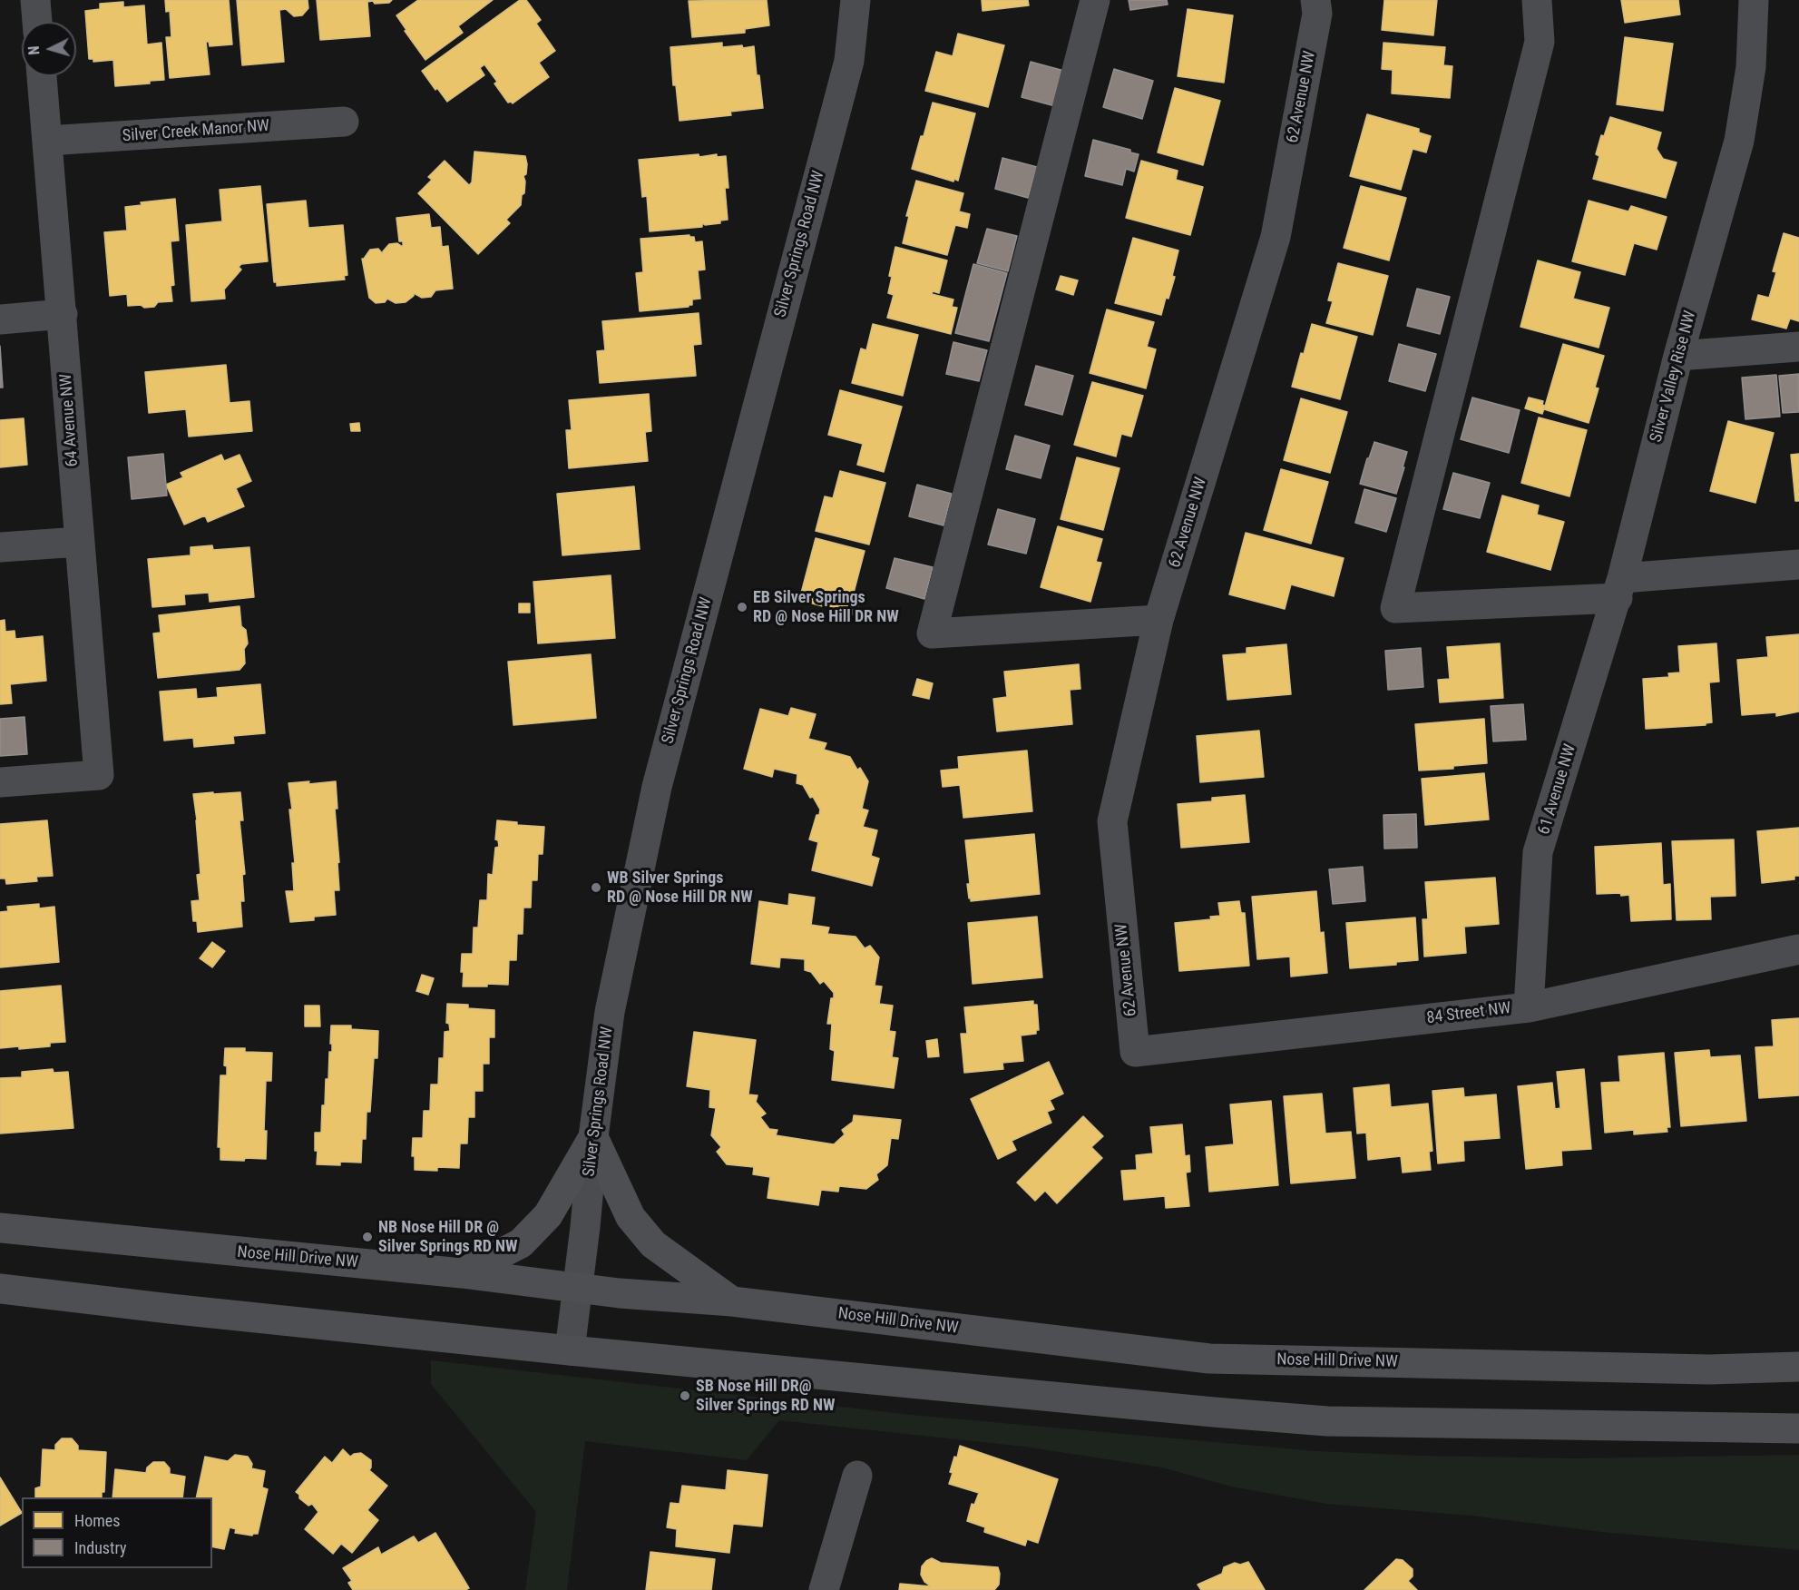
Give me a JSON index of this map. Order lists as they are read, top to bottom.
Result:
{
  "streets": {
    "main road": ["Nose Hill Drive NW"],
    "street": [
      "62 Avenue NW",
      "Silver Creek Manor NW",
      "Silver Springs Road NW",
      "Silver Valley Rise NW",
      "64 Avenue NW",
      "61 Avenue NW",
      "84 Street NW"
    ]
  },
  "crossings": [
    ["62 Avenue NW", "84 Street NW"],
    ["Silver Creek Manor NW", "64 Avenue NW"],
    ["Silver Springs Road NW", "Nose Hill Drive NW"],
    ["Silver Valley Rise NW", "61 Avenue NW"],
    ["61 Avenue NW", "84 Street NW"]
  ],
  "places": [
    "EB Silver Springs RD @ Nose Hill DR NW",
    "WB Silver Springs RD @ Nose Hill DR NW",
    "NB Nose Hill DR @ Silver Springs RD NW",
    "SB Nose Hill DR@ Silver Springs RD NW"
  ],
  "legend": ["Homes", "Industry"],
  "north": "left"
}
